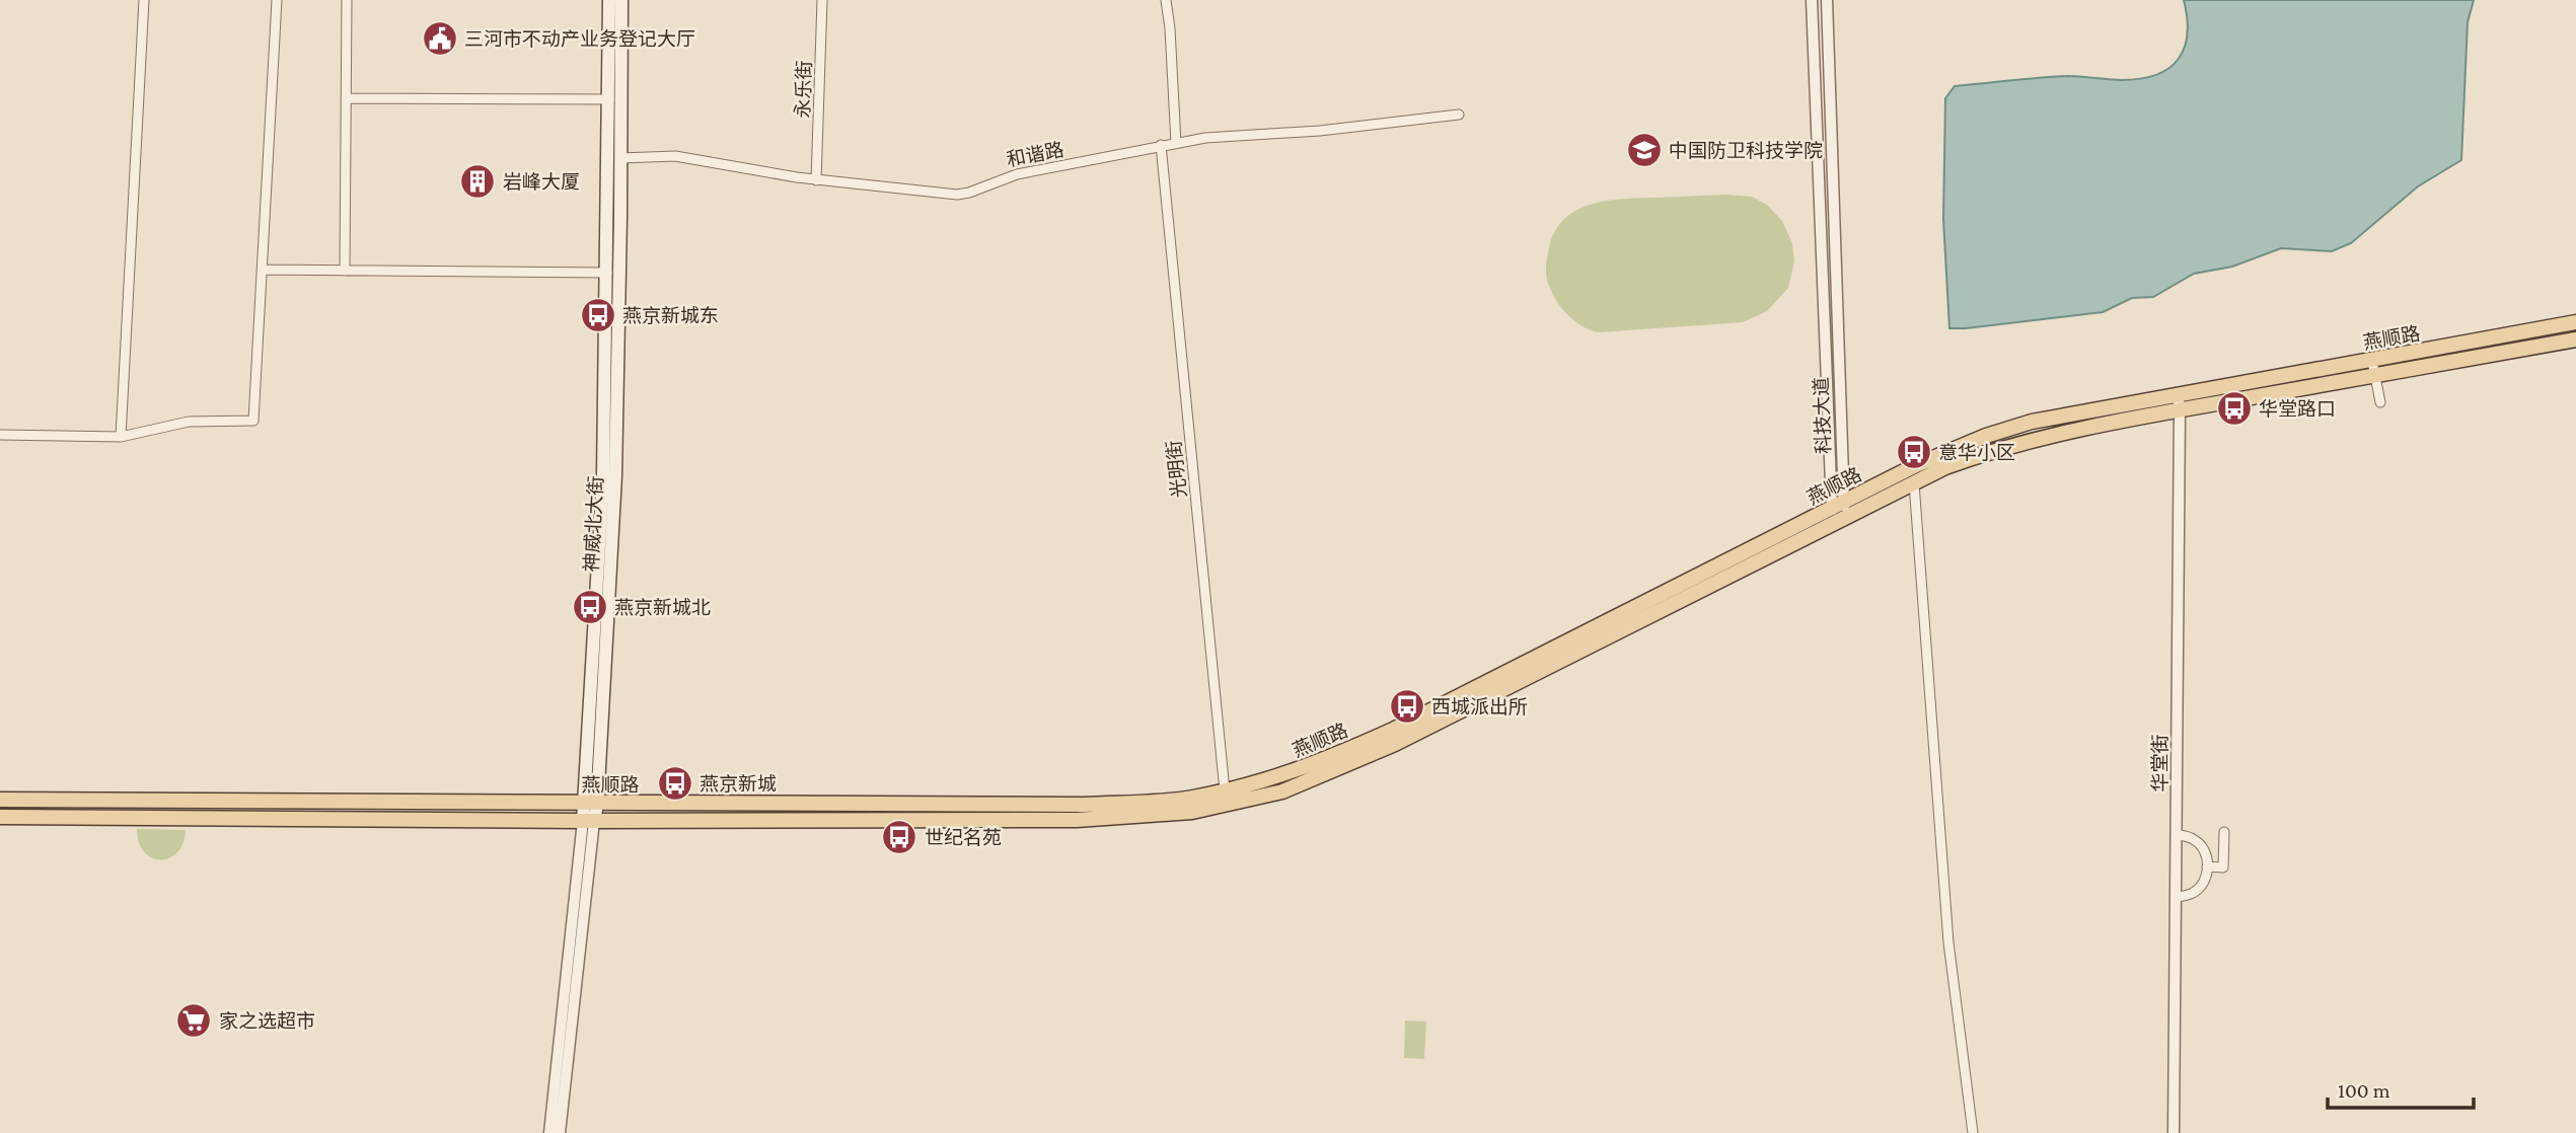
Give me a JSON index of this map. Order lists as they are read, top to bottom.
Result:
{
  "streets": {
    "main road": ["燕顺路", "神威北大街"],
    "street": [
      "永乐街",
      "和谐路",
      "科技大道",
      "光明街",
      "华堂街"
    ]
  },
  "crossings": [
    ["永乐街", "和谐路"],
    ["和谐路", "光明街"],
    ["和谐路", "神威北大街"],
    ["燕顺路", "科技大道"],
    ["燕顺路", "光明街"],
    ["燕顺路", "神威北大街"],
    ["燕顺路", "华堂街"]
  ],
  "places": {
    "public building": ["三河市不动产业务登记大厅"],
    "school or university": ["中国防卫科技学院"],
    "building": ["岩峰大厦"],
    "bus stop": [
      "燕京新城东",
      "华堂路口",
      "意华小区",
      "燕京新城北",
      "西城派出所",
      "燕京新城",
      "世纪名苑"
    ],
    "supermarket": ["家之选超市"]
  },
  "scale_bar": "100 m"
}
